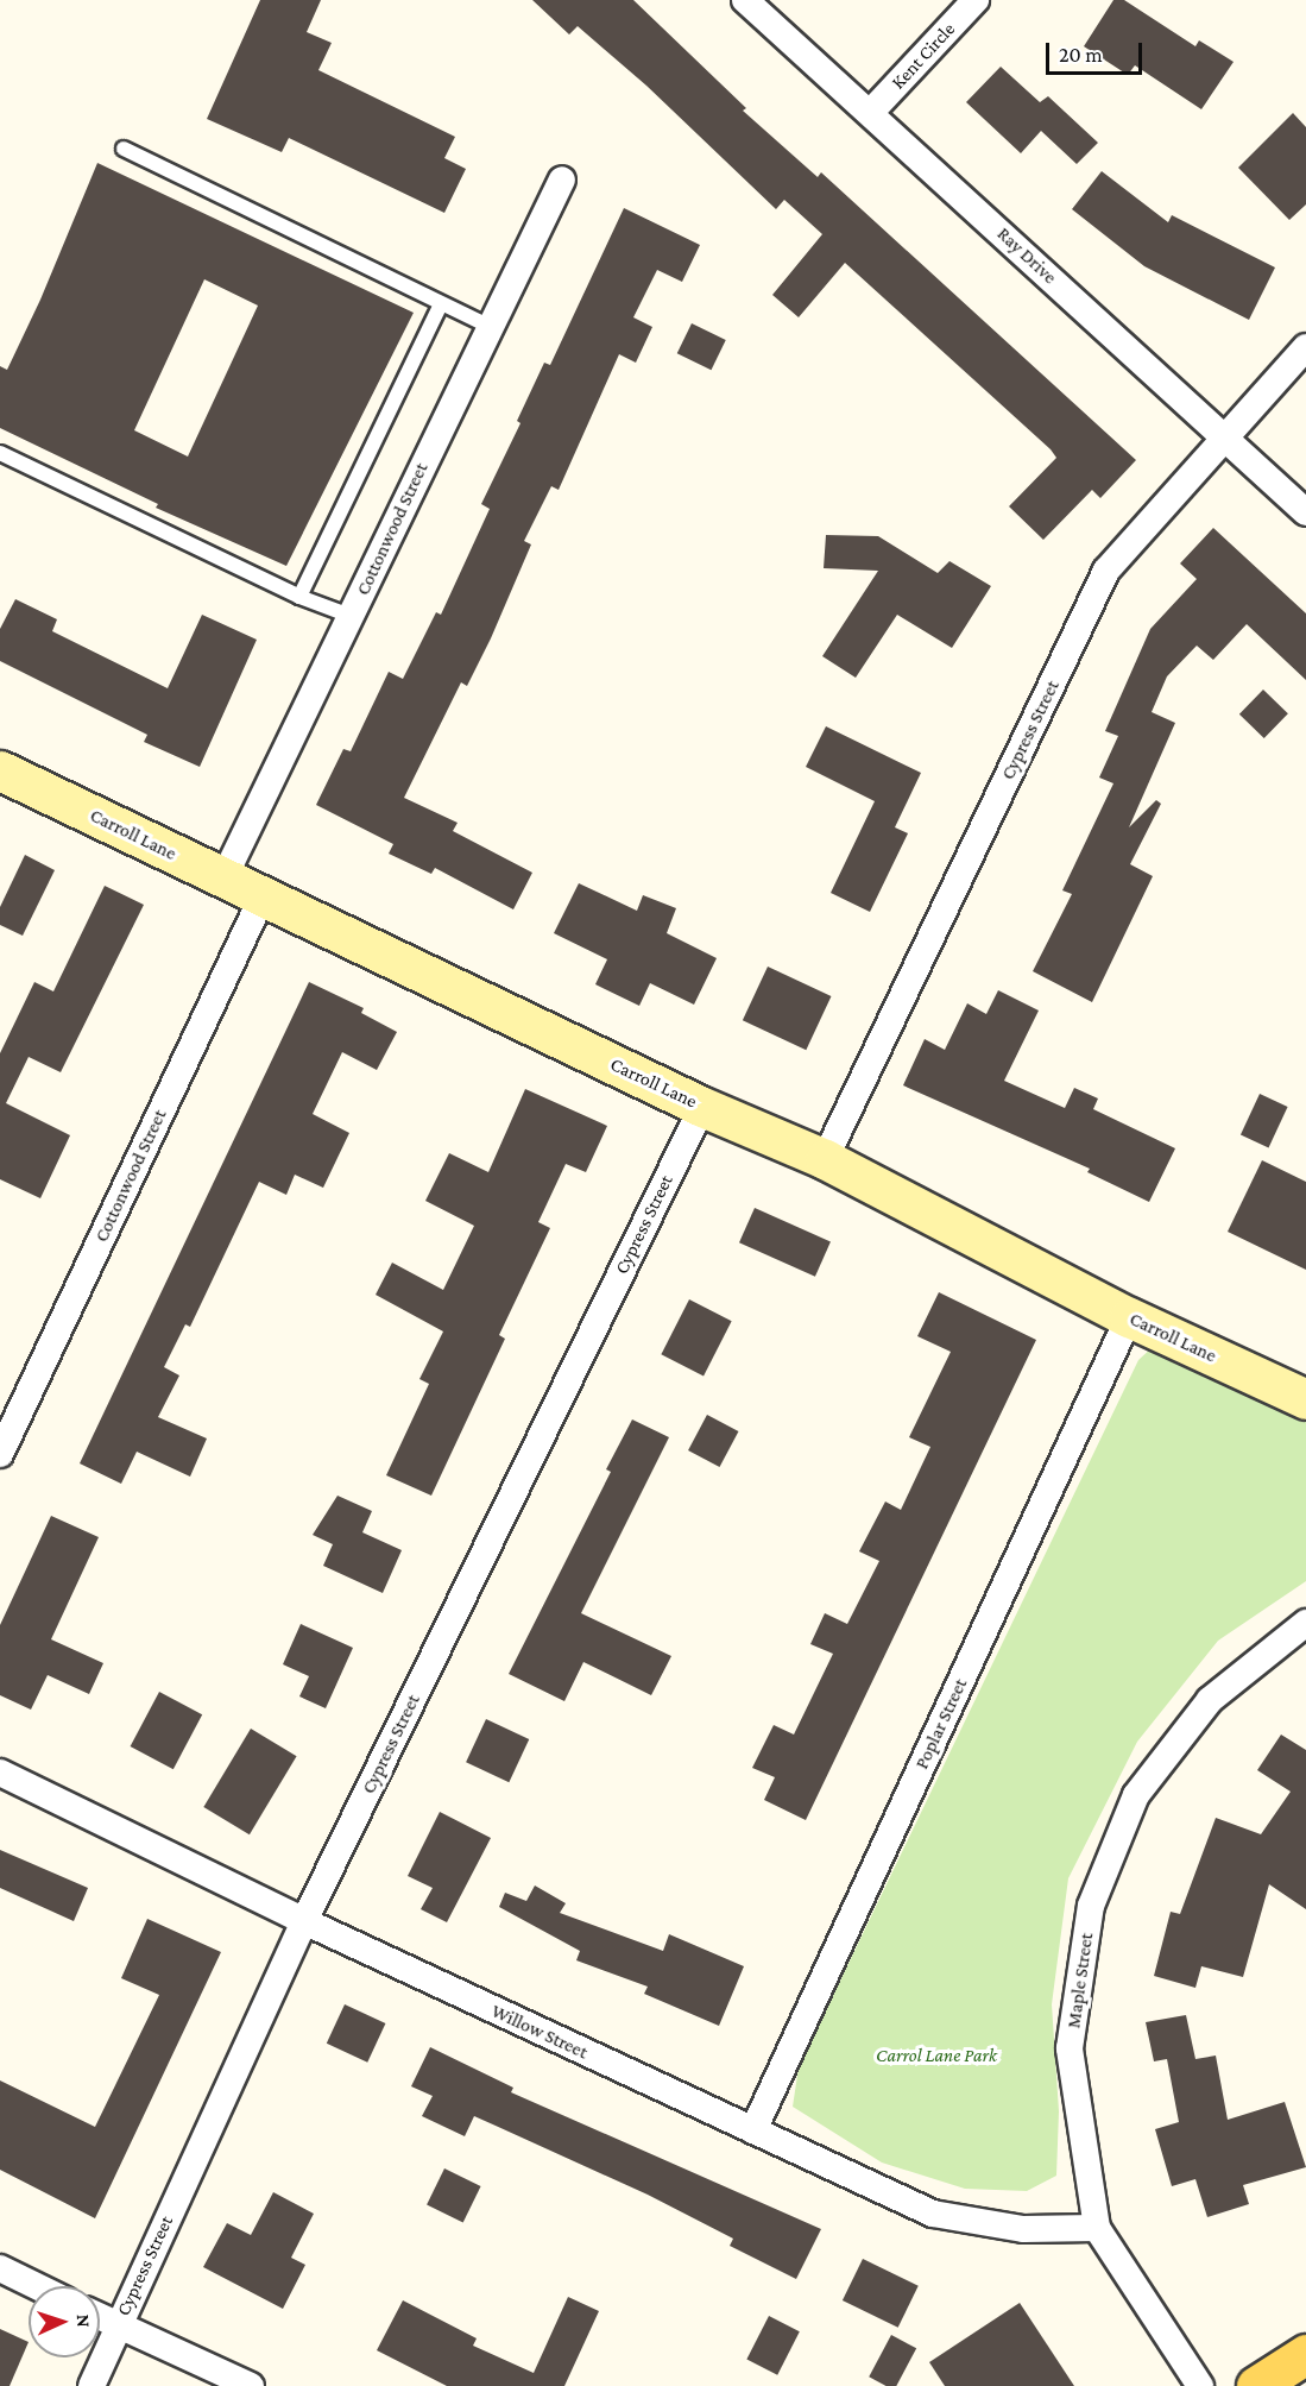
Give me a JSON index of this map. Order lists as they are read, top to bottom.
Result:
{
  "streets": {
    "street": [
      "Kent Circle",
      "Ray Drive",
      "Cottonwood Street",
      "Cypress Street",
      "Carroll Lane",
      "Poplar Street",
      "Maple Street",
      "Willow Street"
    ]
  },
  "crossings": [
    ["Kent Circle", "Ray Drive"],
    ["Ray Drive", "Cypress Street"],
    ["Cottonwood Street", "Carroll Lane"],
    ["Cypress Street", "Carroll Lane"],
    ["Cypress Street", "Willow Street"],
    ["Carroll Lane", "Poplar Street"],
    ["Poplar Street", "Willow Street"],
    ["Maple Street", "Willow Street"]
  ],
  "parks": ["Carrol Lane Park"],
  "scale_bar": "20 m",
  "north": "right"
}
